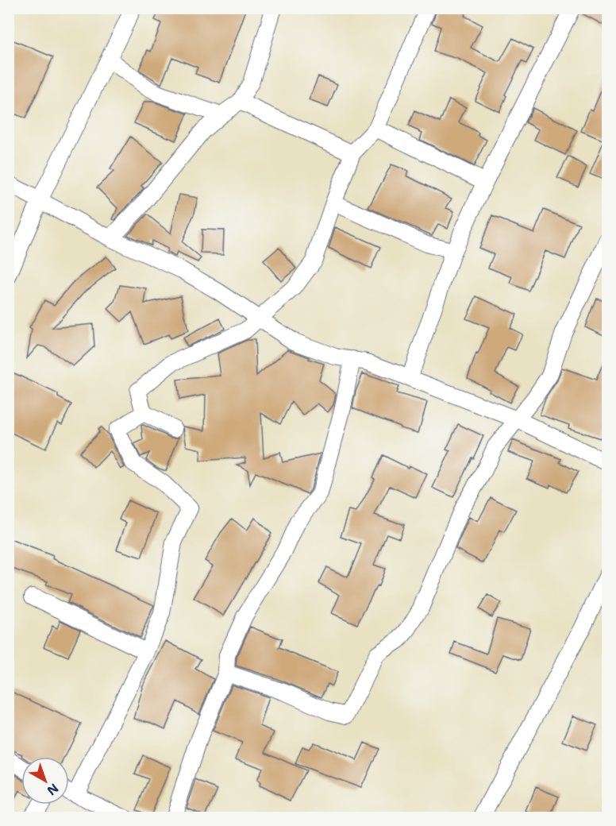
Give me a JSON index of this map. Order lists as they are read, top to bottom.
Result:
{
  "north": "bottom right"
}
